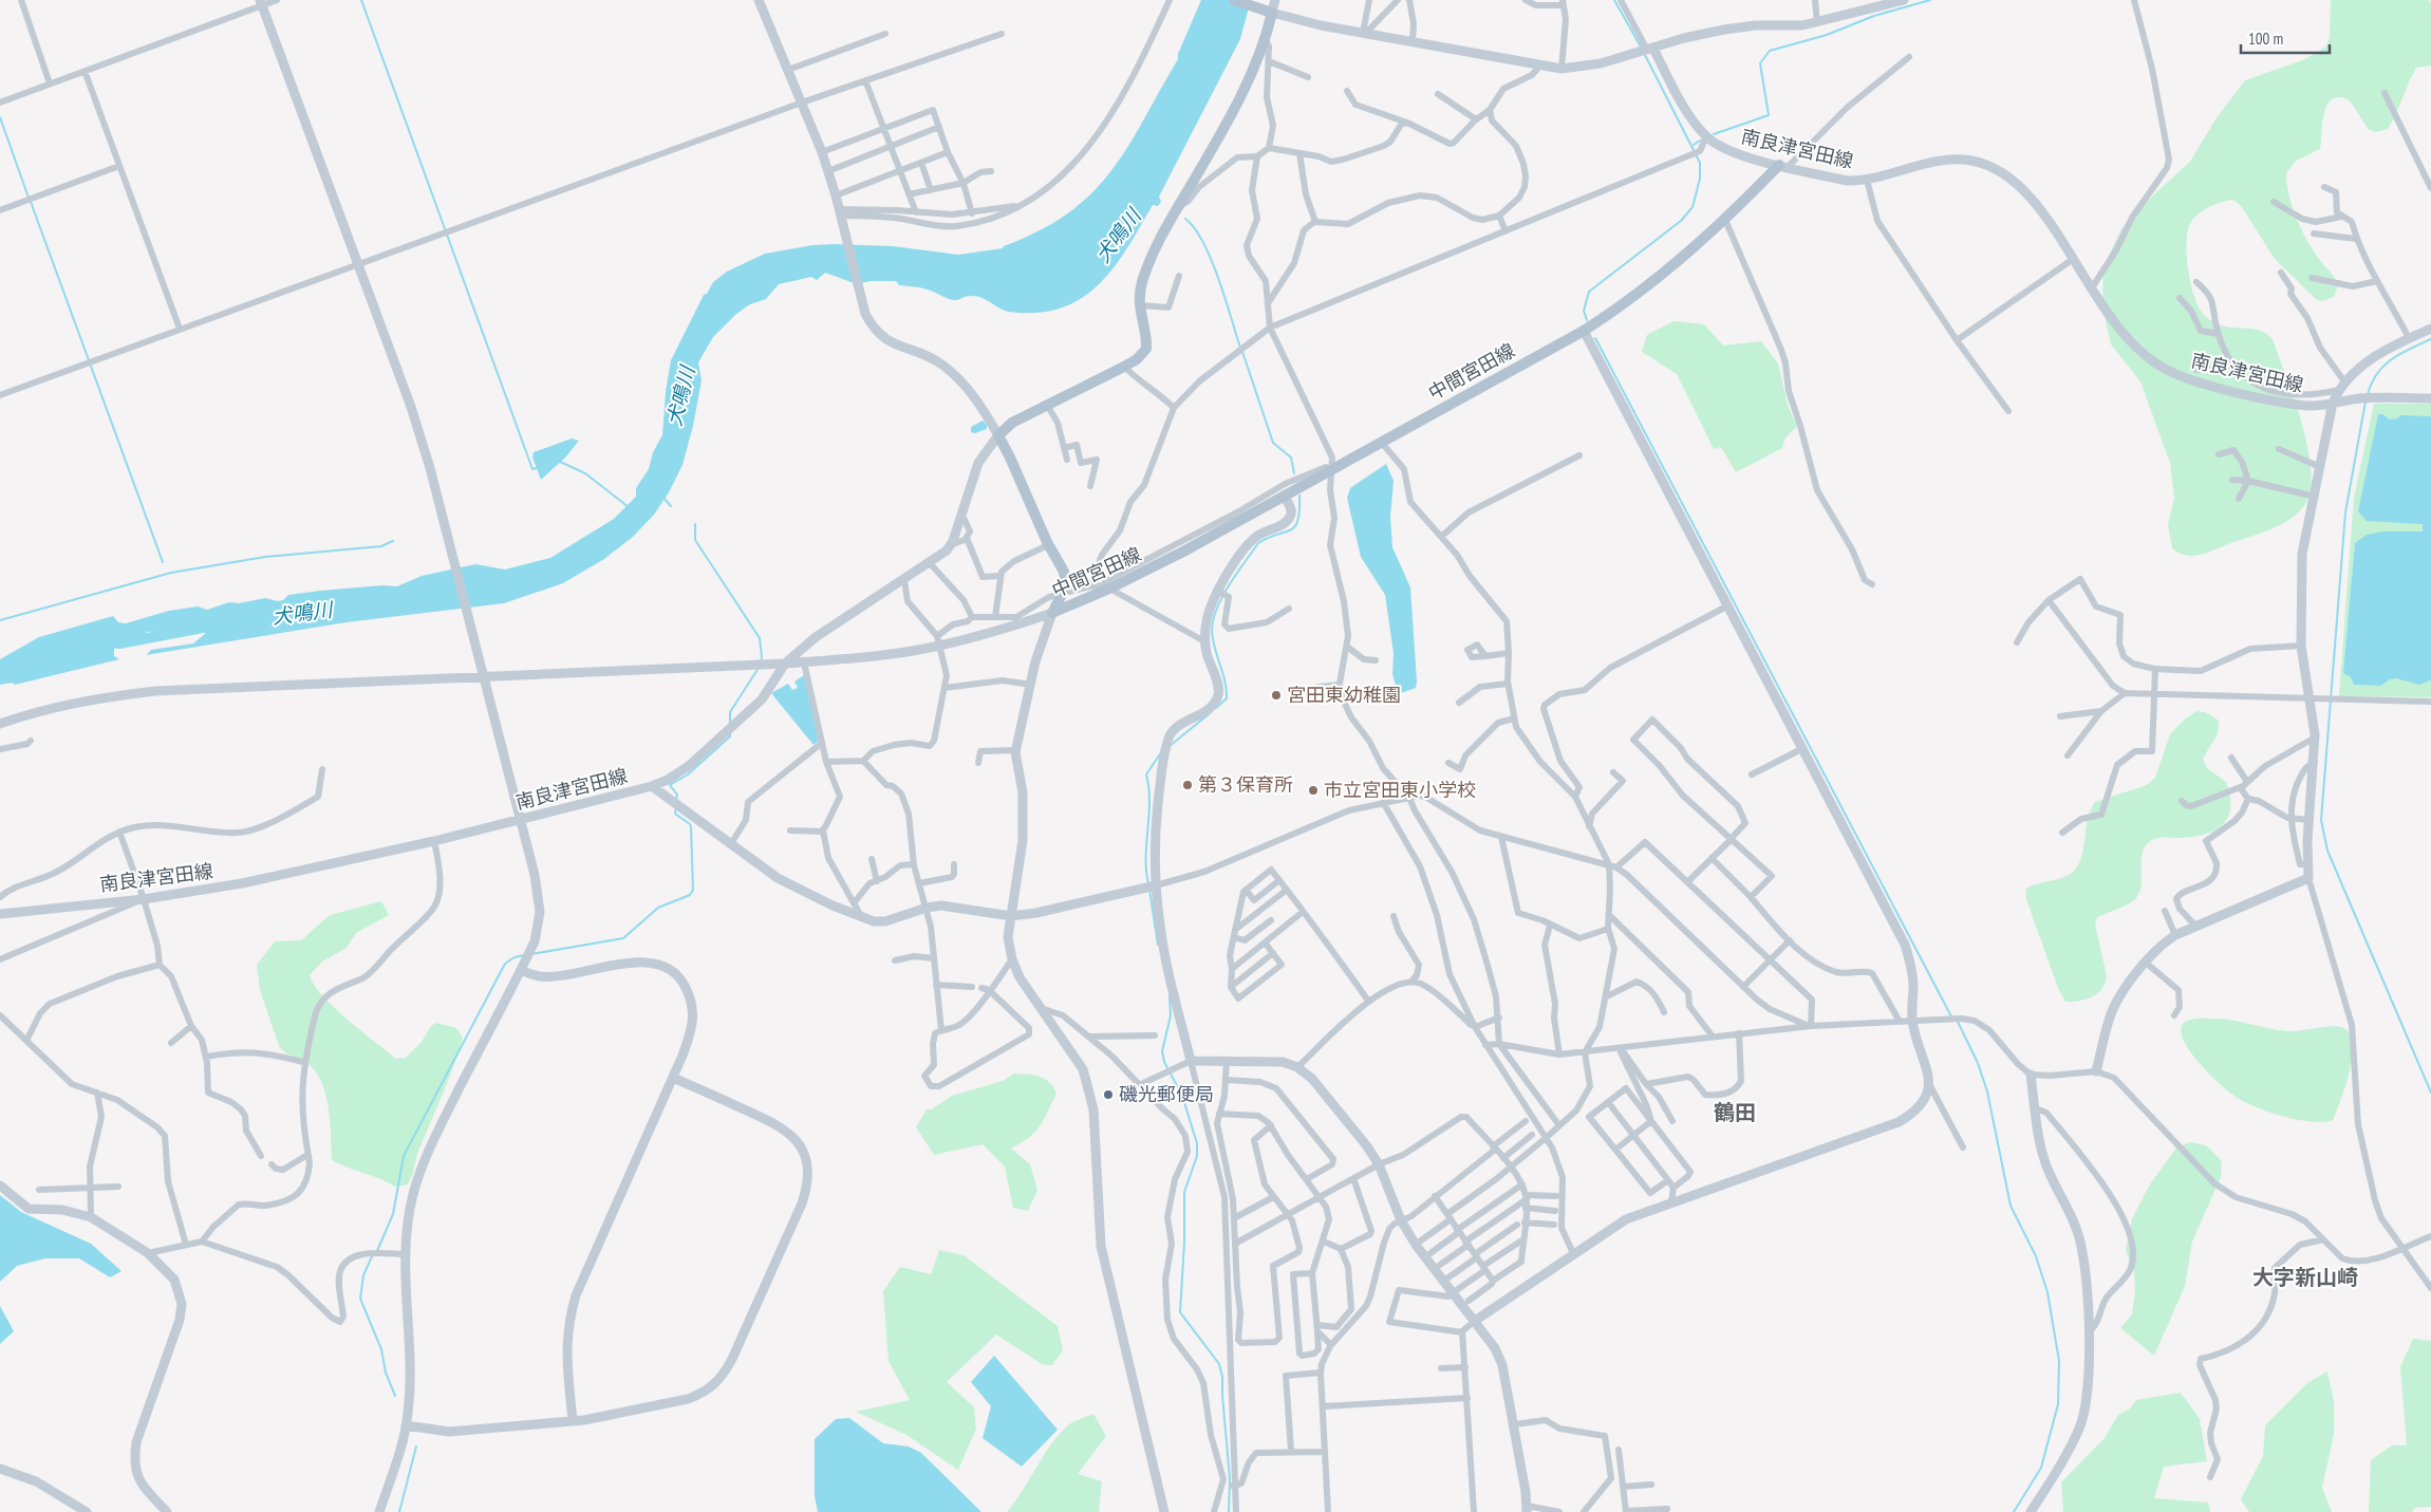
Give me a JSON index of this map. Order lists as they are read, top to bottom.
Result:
{
  "streets": {
    "main road": ["中間宮田線"],
    "street": ["南良津宮田線"]
  },
  "crossings": [
    ["南良津宮田線", "中間宮田線"]
  ],
  "districts": ["鶴田", "大字新山崎"],
  "water": ["犬鳴川"],
  "places": [
    "宮田東幼稚園",
    "第３保育所",
    "市立宮田東小学校",
    "磯光郵便局"
  ],
  "scale_bar": "100 m"
}
